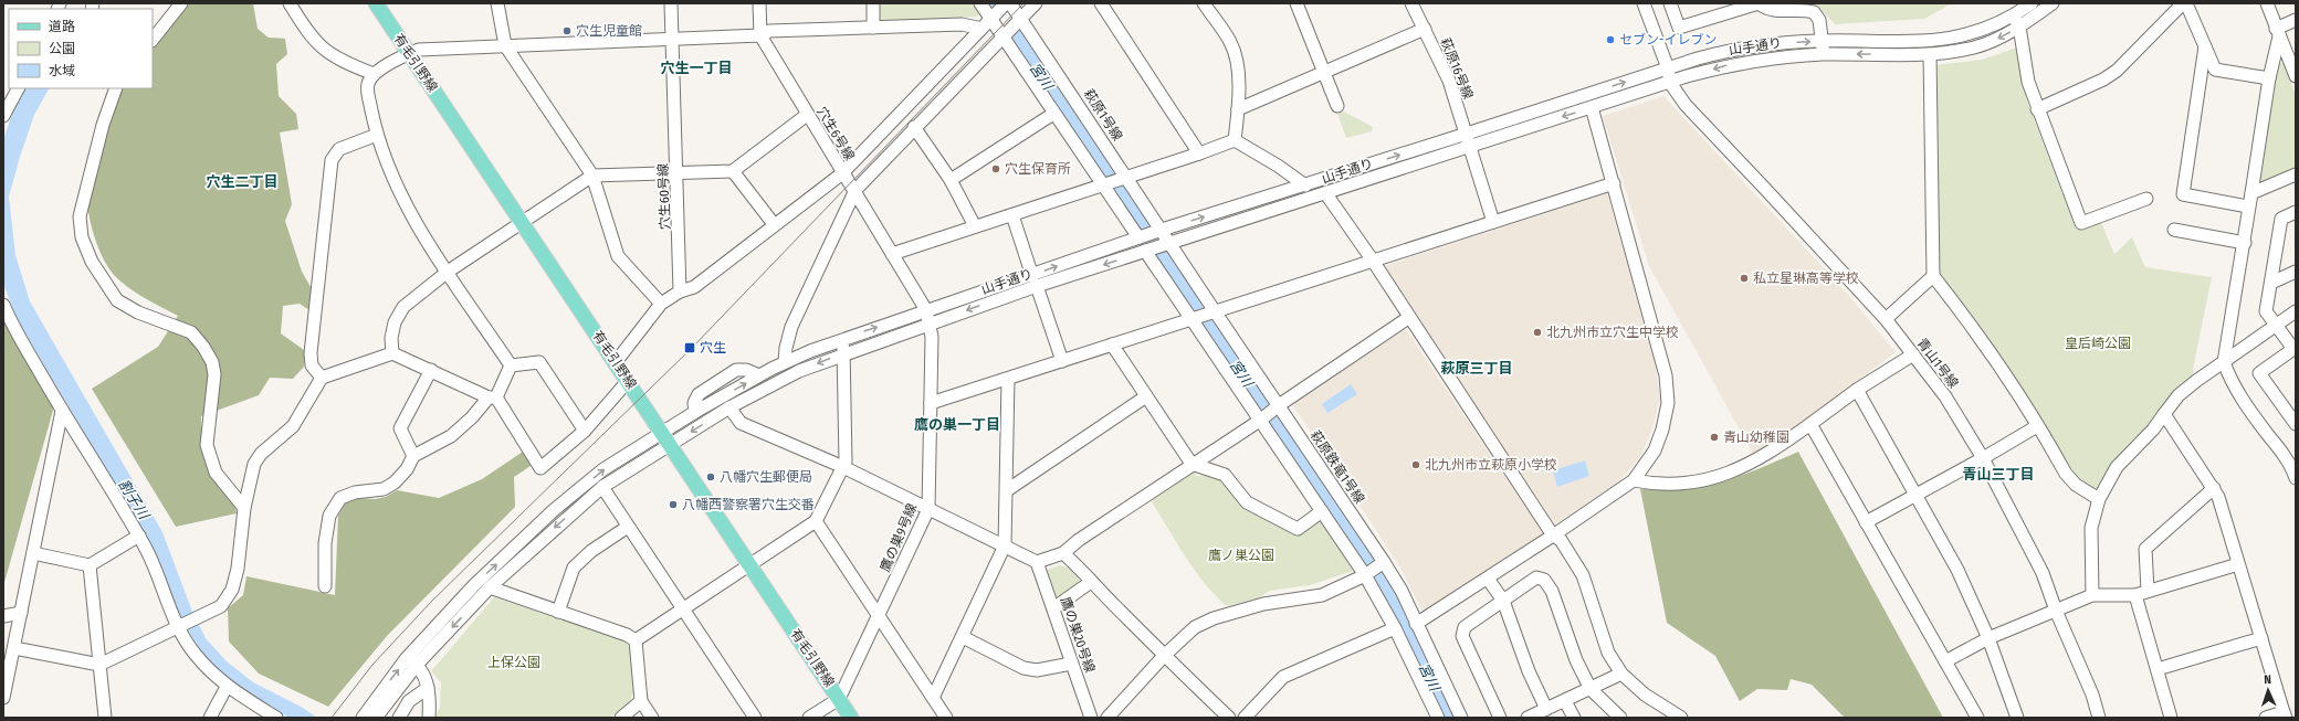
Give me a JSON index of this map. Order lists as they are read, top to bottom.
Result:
{
  "streets": {
    "main road": ["有毛引野線"],
    "street": [
      "山手通り",
      "萩原16号線",
      "萩原1号線",
      "穴生6号線",
      "穴生60号線",
      "青山1号線",
      "萩原鉄竜1号線",
      "鷹の巣9号線",
      "鷹の巣20号線"
    ]
  },
  "crossings": [
    ["山手通り", "有毛引野線"],
    ["山手通り", "萩原16号線"],
    ["山手通り", "萩原1号線"],
    ["山手通り", "穴生6号線"],
    ["山手通り", "青山1号線"],
    ["山手通り", "萩原鉄竜1号線"],
    ["山手通り", "鷹の巣9号線"],
    ["有毛引野線", "鷹の巣9号線"],
    ["萩原1号線", "萩原鉄竜1号線"],
    ["穴生6号線", "鷹の巣9号線"]
  ],
  "districts": [
    "穴生一丁目",
    "穴生二丁目",
    "萩原三丁目",
    "鷹の巣一丁目",
    "青山三丁目"
  ],
  "water": ["宮川", "割子川"],
  "parks": ["皇后崎公園", "鷹ノ巣公園", "上保公園"],
  "places": {
    "other": [
      "穴生児童館",
      "セブン-イレブン",
      "穴生保育所",
      "私立星琳高等学校",
      "北九州市立穴生中学校",
      "青山幼稚園",
      "北九州市立萩原小学校",
      "八幡穴生郵便局",
      "八幡西警察署穴生交番"
    ],
    "transit": ["穴生"]
  },
  "legend": ["道路", "公園", "水域"],
  "north": "top"
}
